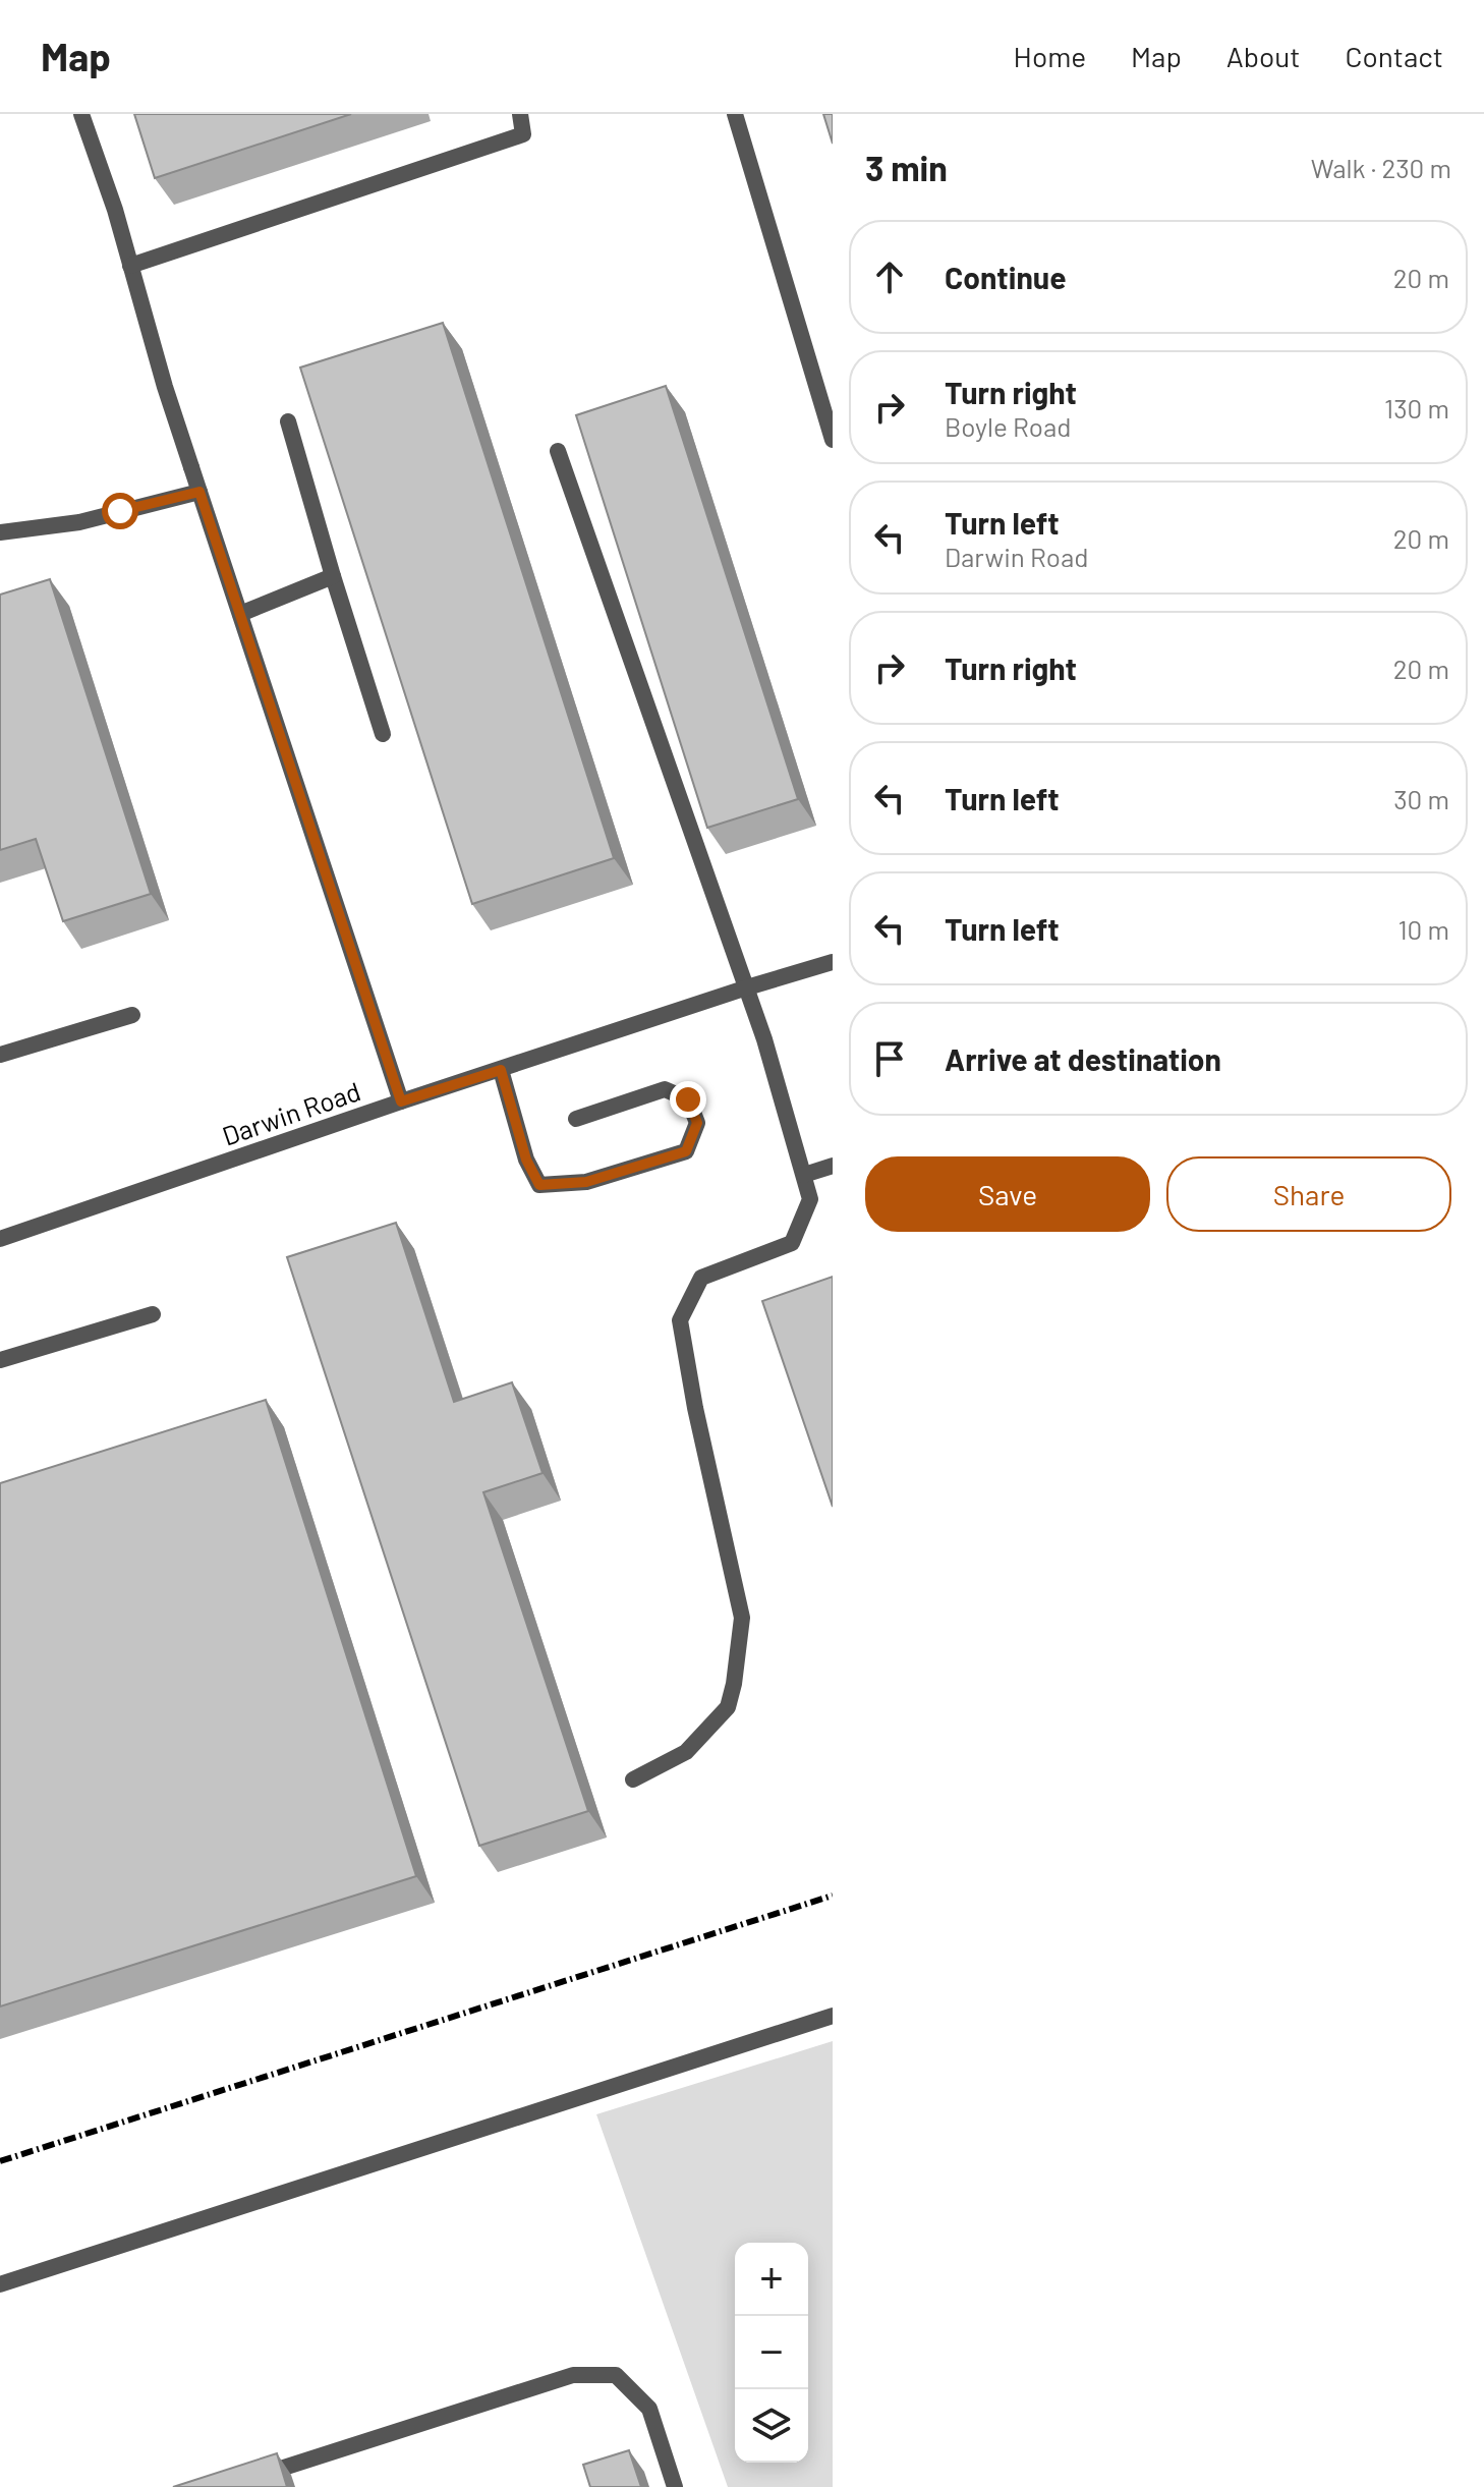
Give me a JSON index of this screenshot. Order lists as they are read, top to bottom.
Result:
{
  "streets": {
    "street": ["Darwin Road"]
  },
  "page": {
    "header": "Map",
    "nav": [
      "Home",
      "Map",
      "About",
      "Contact"
    ],
    "heading": ["3 min", "Walk · 230 m"],
    "list": [
      ["Continue", "20 m"],
      ["Turn right", "Boyle Road", "130 m"],
      ["Turn left", "Darwin Road", "20 m"],
      ["Turn right", "20 m"],
      ["Turn left", "30 m"],
      ["Turn left", "10 m"],
      "Arrive at destination"
    ],
    "buttons": ["Save", "Share"],
    "map_buttons": ["+", "−"]
  }
}
